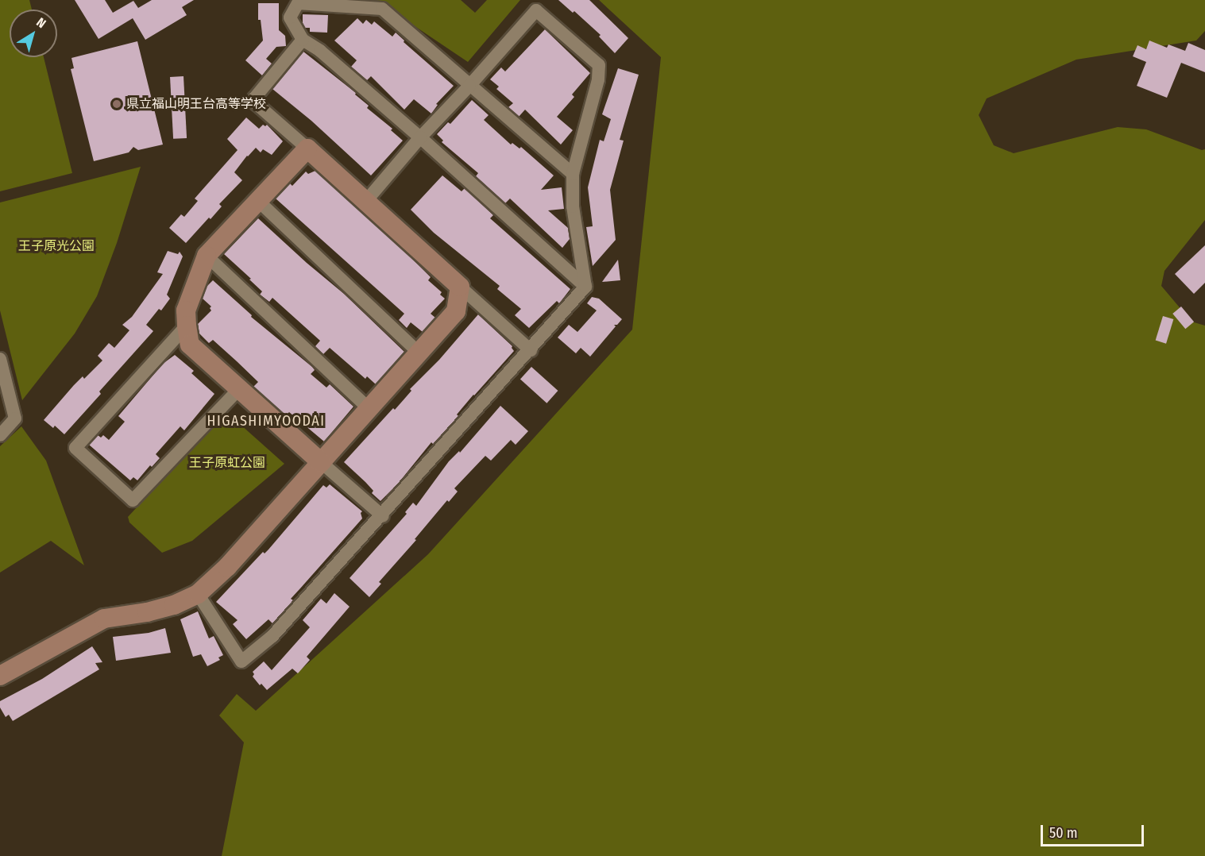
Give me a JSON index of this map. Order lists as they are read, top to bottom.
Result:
{
  "districts": ["HIGASHIMYOODAI"],
  "parks": ["王子原光公園", "王子原虹公園"],
  "places": ["県立福山明王台高等学校"],
  "scale_bar": "50 m",
  "north": "top right"
}
